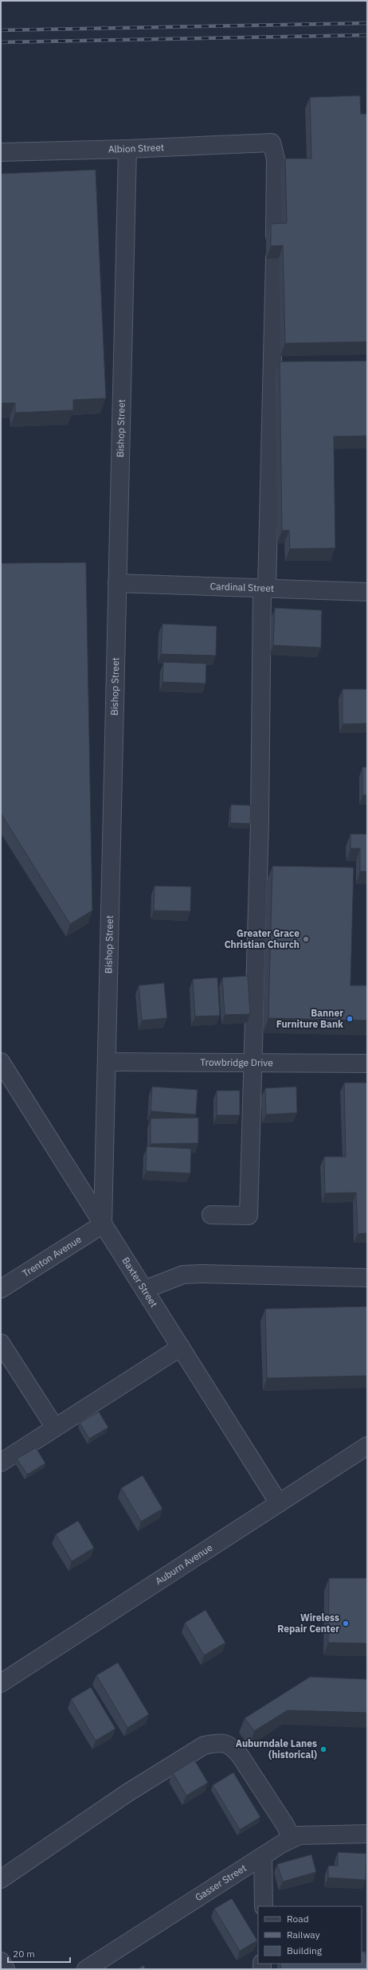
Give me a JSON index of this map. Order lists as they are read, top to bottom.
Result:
{
  "streets": {
    "street": [
      "Albion Street",
      "Bishop Street",
      "Cardinal Street",
      "Trowbridge Drive",
      "Trenton Avenue",
      "Baxter Street",
      "Auburn Avenue",
      "Gasser Street"
    ]
  },
  "crossings": [
    ["Albion Street", "Bishop Street"],
    ["Bishop Street", "Cardinal Street"],
    ["Bishop Street", "Trowbridge Drive"],
    ["Bishop Street", "Trenton Avenue"],
    ["Bishop Street", "Baxter Street"],
    ["Trenton Avenue", "Baxter Street"],
    ["Baxter Street", "Auburn Avenue"]
  ],
  "places": [
    "Greater Grace Christian Church",
    "Banner Furniture Bank",
    "Wireless Repair Center",
    "Auburndale Lanes (historical)"
  ],
  "legend": ["Road", "Railway", "Building"],
  "scale_bar": "20 m"
}
